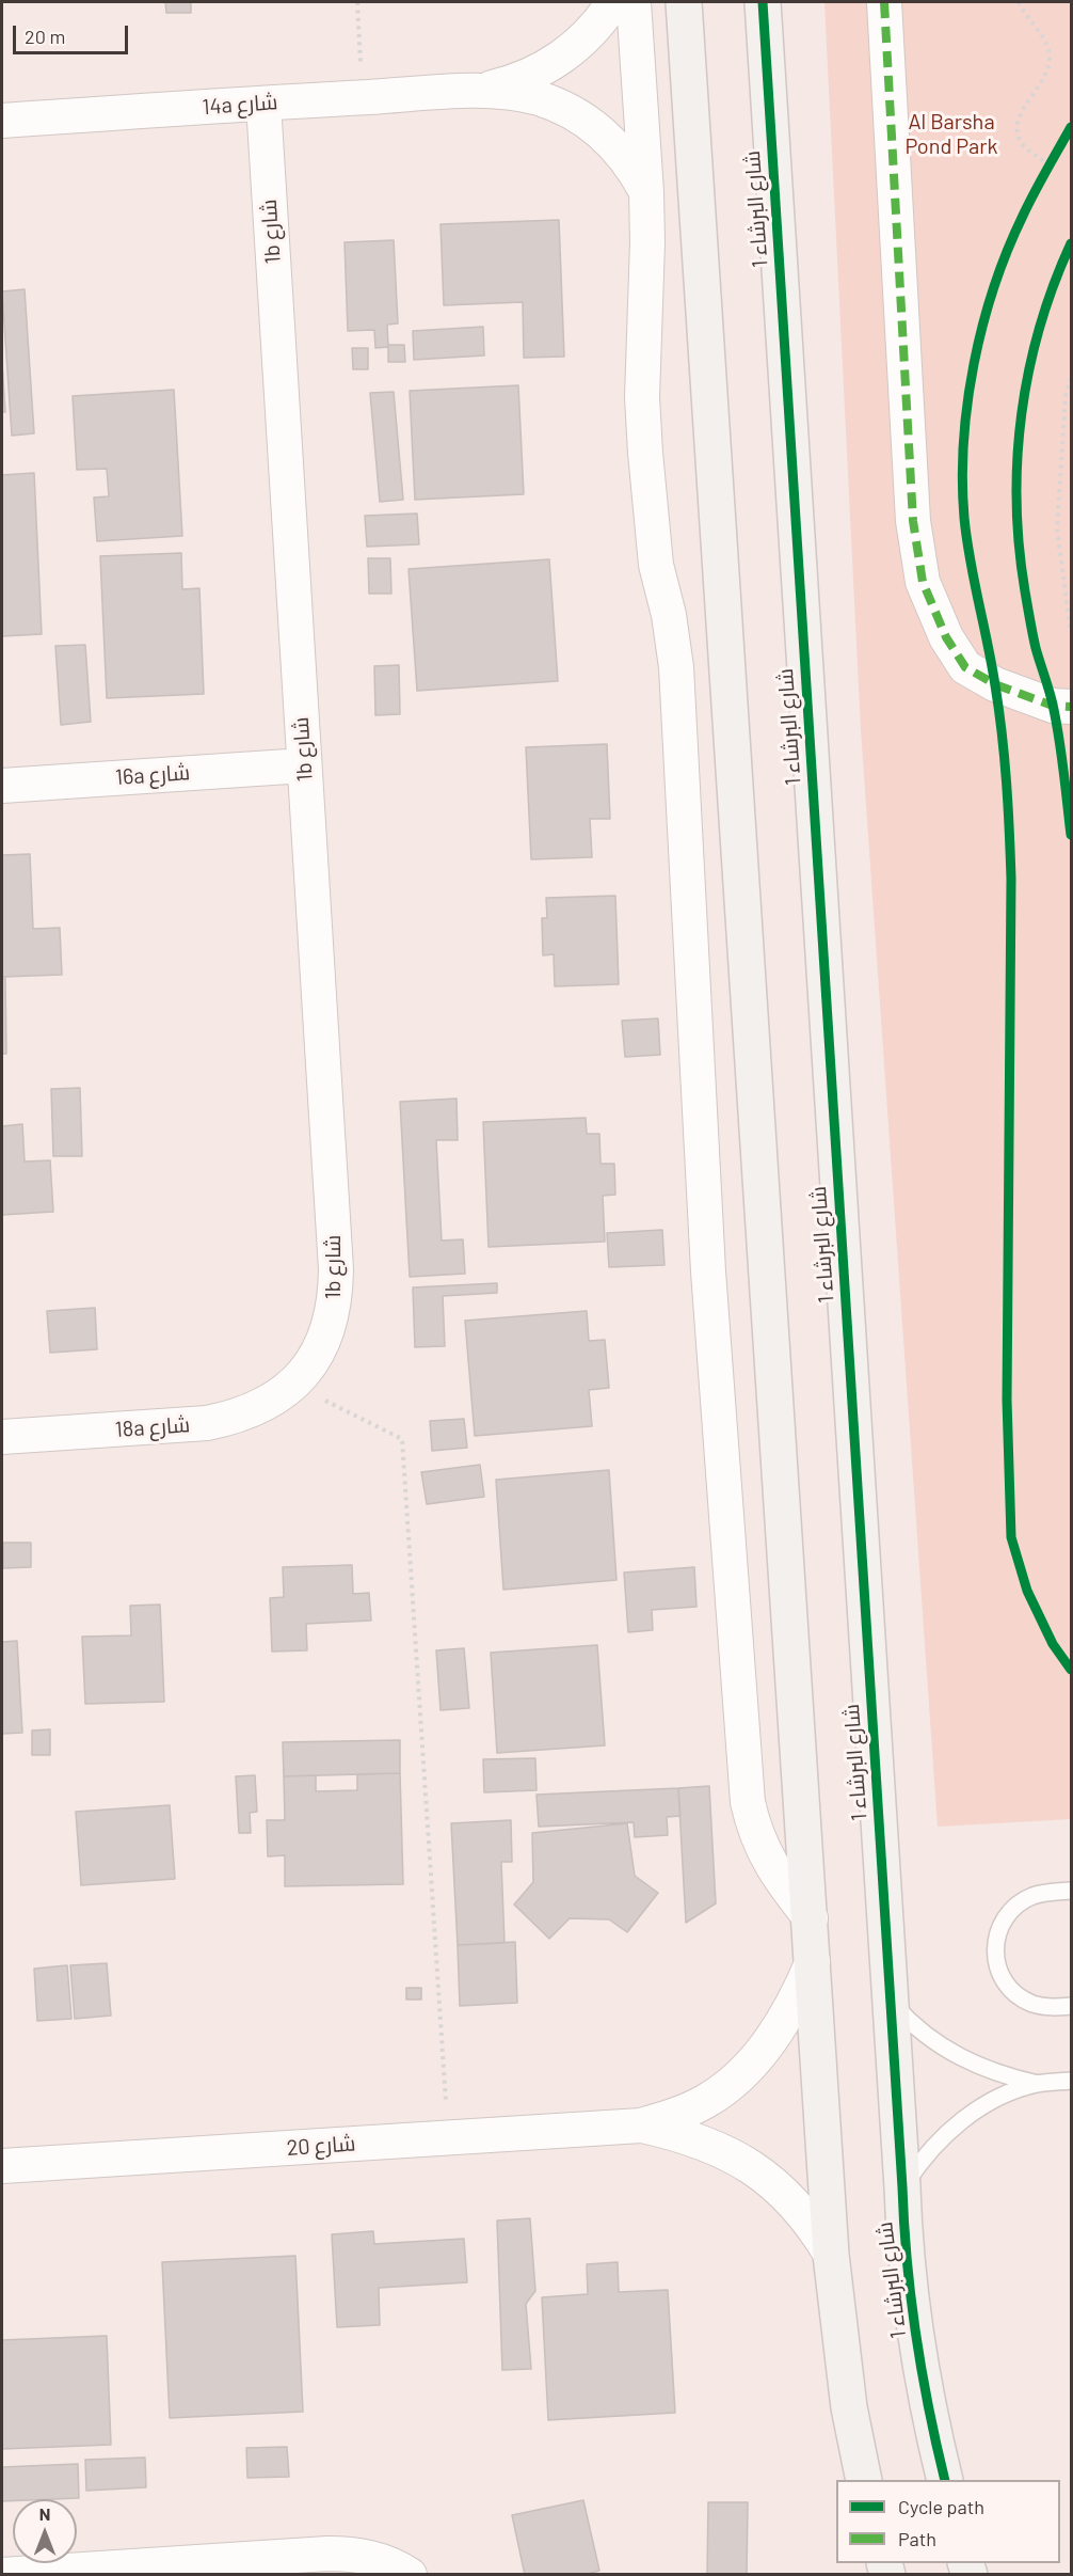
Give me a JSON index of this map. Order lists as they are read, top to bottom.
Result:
{
  "streets": {
    "street": [
      "14a شارع",
      "شارع البرشاء 1",
      "1b شارع",
      "16a شارع",
      "18a شارع",
      "شارع 20"
    ]
  },
  "crossings": [
    ["14a شارع", "1b شارع"],
    ["1b شارع", "16a شارع"],
    ["1b شارع", "18a شارع"]
  ],
  "parks": ["Al Barsha Pond Park"],
  "legend": ["Cycle path", "Path"],
  "scale_bar": "20 m",
  "north": "top"
}
